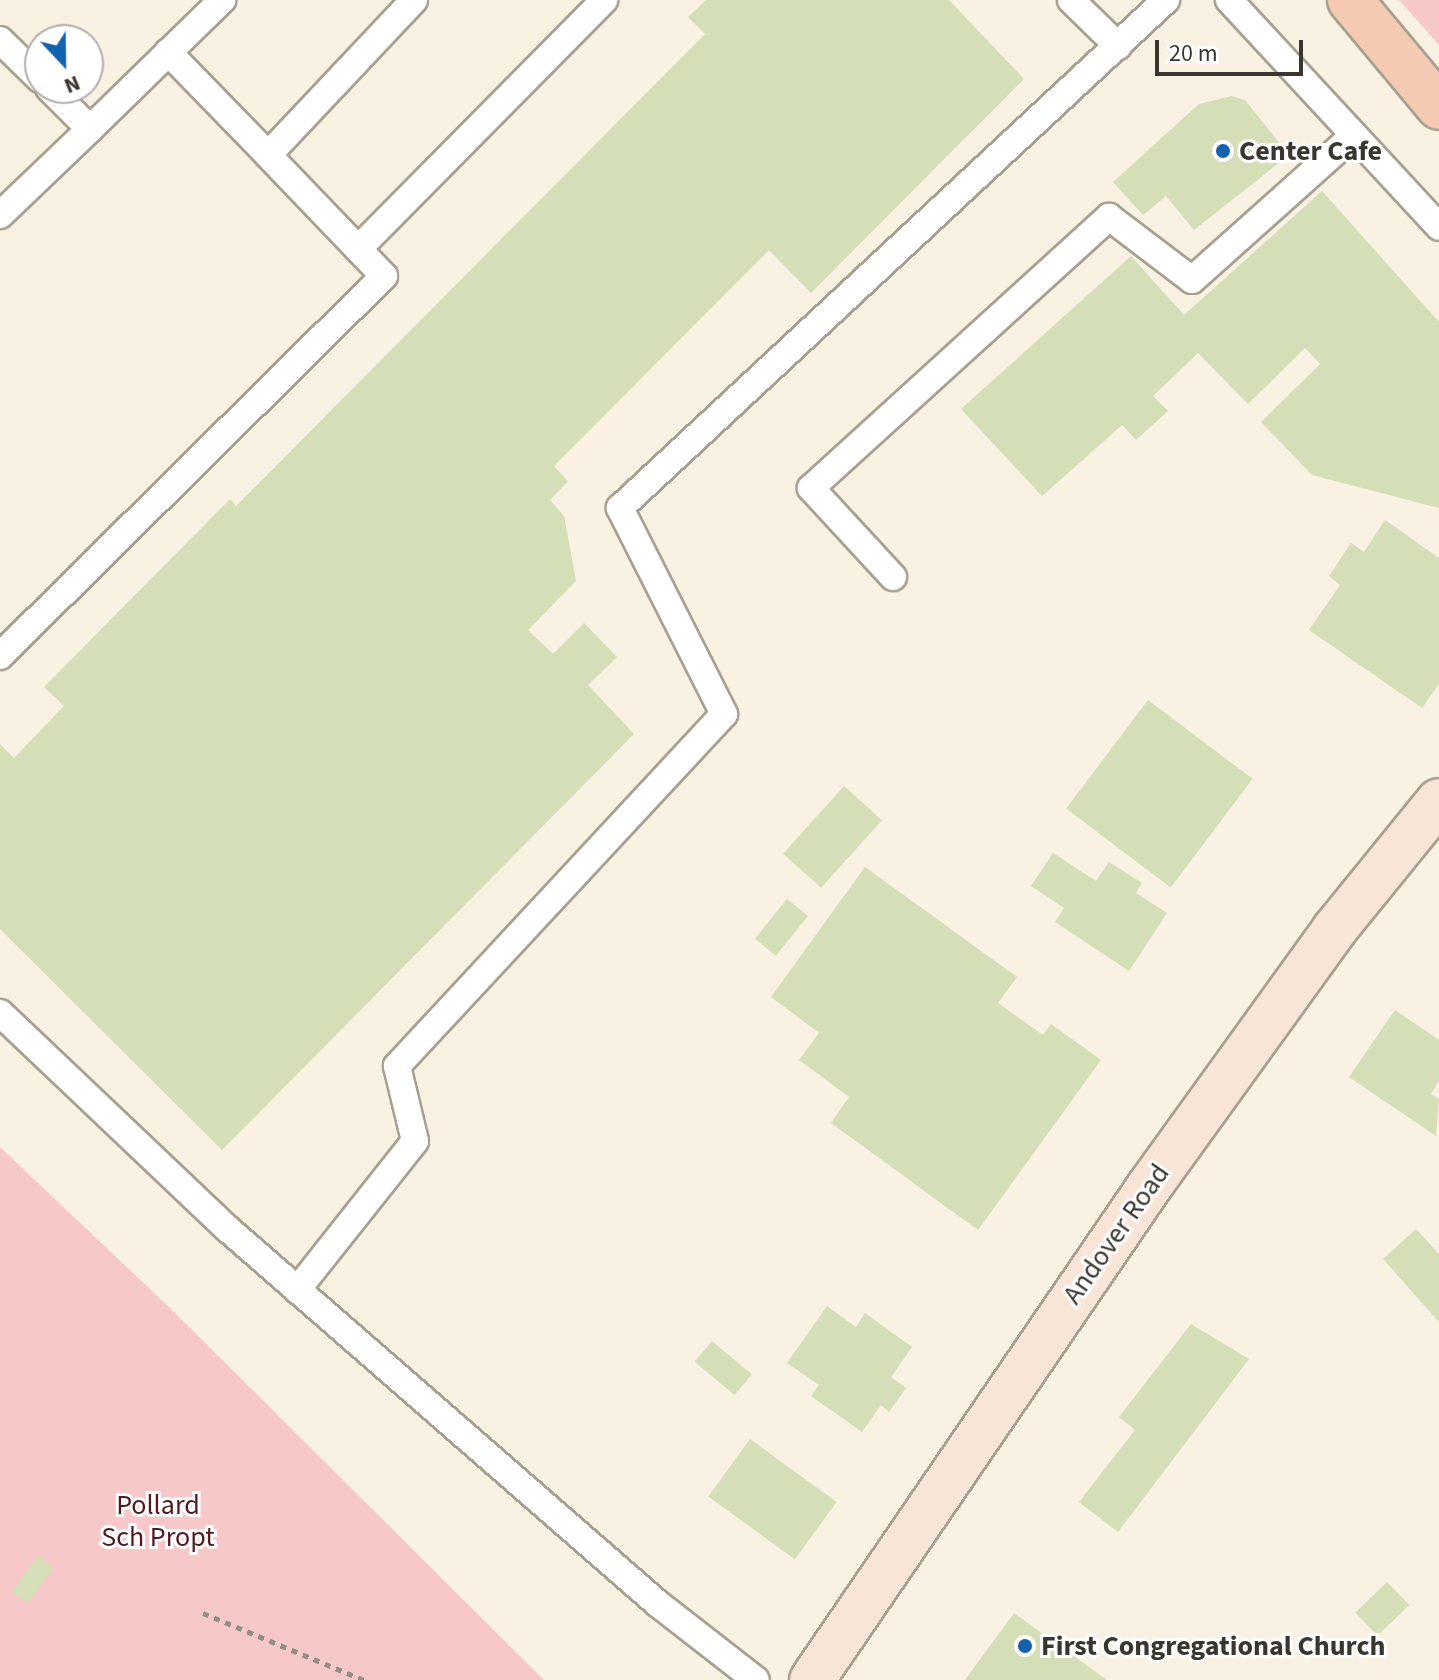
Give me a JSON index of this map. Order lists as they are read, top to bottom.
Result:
{
  "streets": {
    "main road": ["Andover Road"]
  },
  "parks": ["Pollard Sch Propt"],
  "places": ["Center Cafe", "First Congregational Church"],
  "scale_bar": "20 m",
  "north": "bottom"
}
